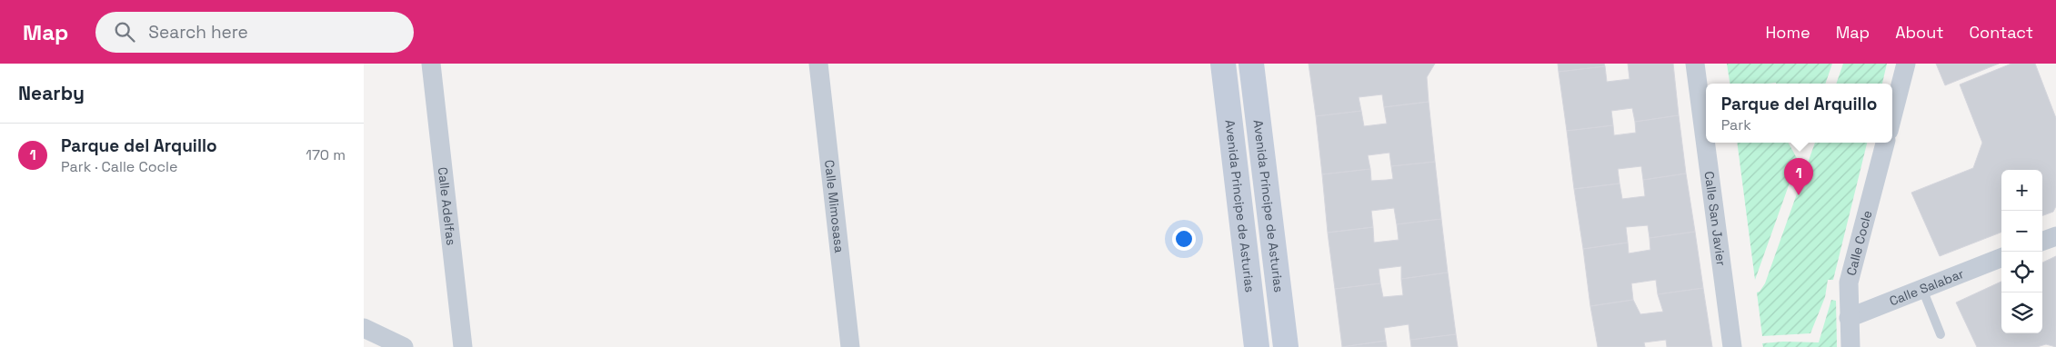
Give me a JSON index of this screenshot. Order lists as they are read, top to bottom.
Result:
{
  "streets": {
    "street": [
      "Calle Adelfas",
      "Calle Mimosasa",
      "Avenida Principe de Asturias",
      "Avenida Príncipe de Asturias",
      "Calle San Javier",
      "Calle Cocle",
      "Calle Salabar"
    ]
  },
  "crossings": [
    ["Calle Cocle", "Calle Salabar"]
  ],
  "page": {
    "header": "Map",
    "search": "Search here",
    "nav": [
      "Home",
      "Map",
      "About",
      "Contact"
    ],
    "heading": "Nearby",
    "popup": ["Parque del Arquillo", "Park"],
    "list": [
      {
        "mark": "1",
        "name": "Parque del Arquillo",
        "note": "Park · Calle Cocle",
        "value": "170 m"
      }
    ],
    "pins": "1",
    "map_buttons": ["+", "−"]
  }
}
